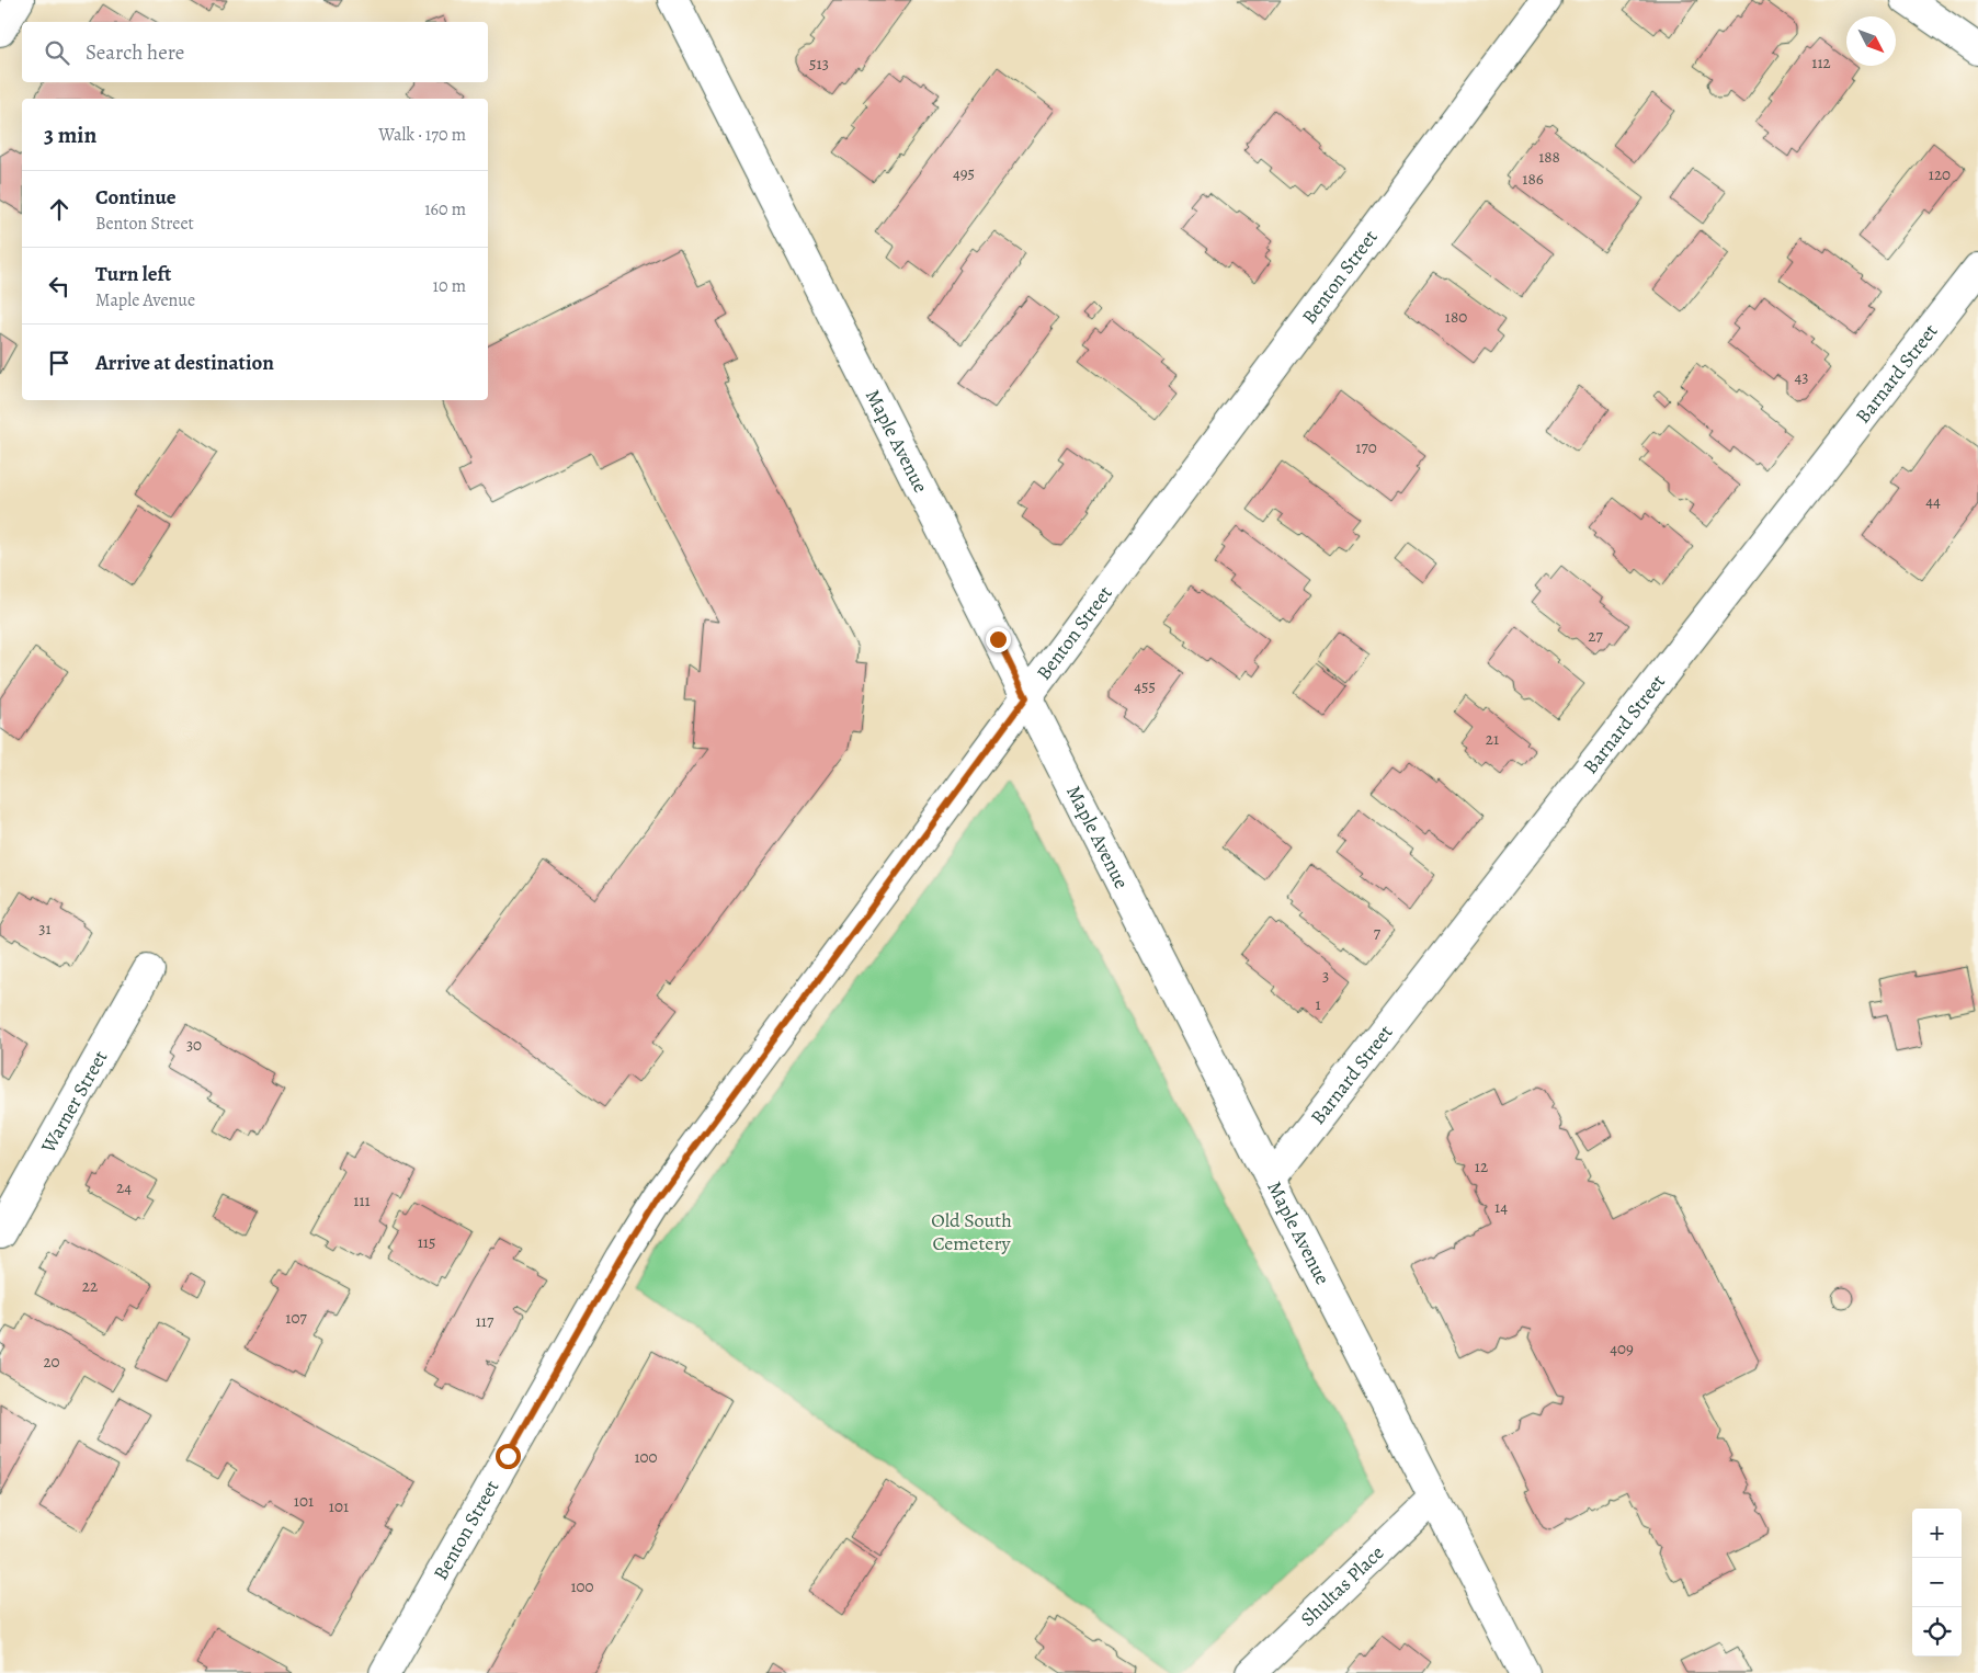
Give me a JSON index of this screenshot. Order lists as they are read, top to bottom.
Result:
{
  "streets": {
    "street": [
      "Benton Street",
      "Barnard Street",
      "Maple Avenue",
      "Warner Street",
      "Shultas Place"
    ]
  },
  "crossings": [
    ["Benton Street", "Maple Avenue"],
    ["Barnard Street", "Maple Avenue"],
    ["Maple Avenue", "Shultas Place"]
  ],
  "parks": ["Old South Cemetery"],
  "house_numbers": [
    "112",
    "513",
    "188",
    "495",
    "120",
    "186",
    "180",
    "43",
    "170",
    "44",
    "27",
    "455",
    "21",
    "31",
    "7",
    "3",
    "1",
    "30",
    "12",
    "24",
    "111",
    "14",
    "115",
    "22",
    "107",
    "117",
    "409",
    "20",
    "100",
    "101",
    "101",
    "100"
  ],
  "north": "bottom right",
  "page": {
    "search": "Search here",
    "heading": ["3 min", "Walk · 170 m"],
    "list": [
      ["Continue", "Benton Street", "160 m"],
      ["Turn left", "Maple Avenue", "10 m"],
      "Arrive at destination"
    ],
    "map_buttons": ["+", "−"]
  }
}
